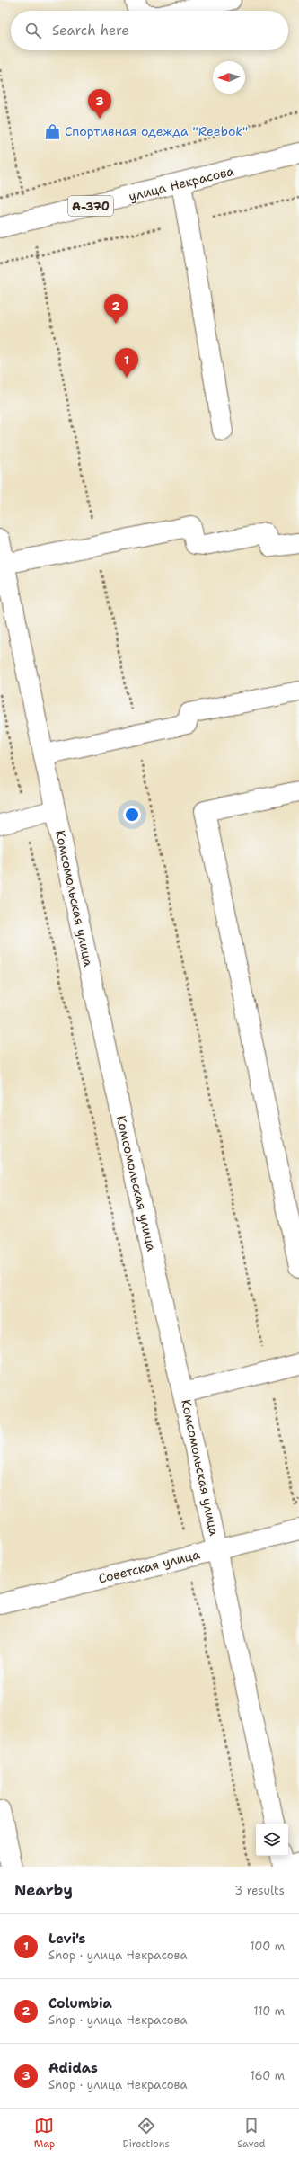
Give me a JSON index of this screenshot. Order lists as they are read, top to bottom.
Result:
{
  "streets": {
    "main road": [
      "улица Некрасова",
      "А-370",
      "Комсомольская улица",
      "Советская улица"
    ]
  },
  "crossings": [
    ["Комсомольская улица", "Советская улица"]
  ],
  "places": {
    "shop": ["Спортивная одежда \"Reebok\""]
  },
  "north": "left",
  "page": {
    "search": "Search here",
    "pins": ["3", "2", "1"],
    "heading": ["Nearby", "3 results"],
    "list": [
      {
        "mark": "1",
        "name": "Levi's",
        "note": "Shop · улица Некрасова",
        "value": "100 m"
      },
      {
        "mark": "2",
        "name": "Columbia",
        "note": "Shop · улица Некрасова",
        "value": "110 m"
      },
      {
        "mark": "3",
        "name": "Adidas",
        "note": "Shop · улица Некрасова",
        "value": "160 m"
      }
    ],
    "nav": ["Map", "Directions", "Saved"]
  }
}
